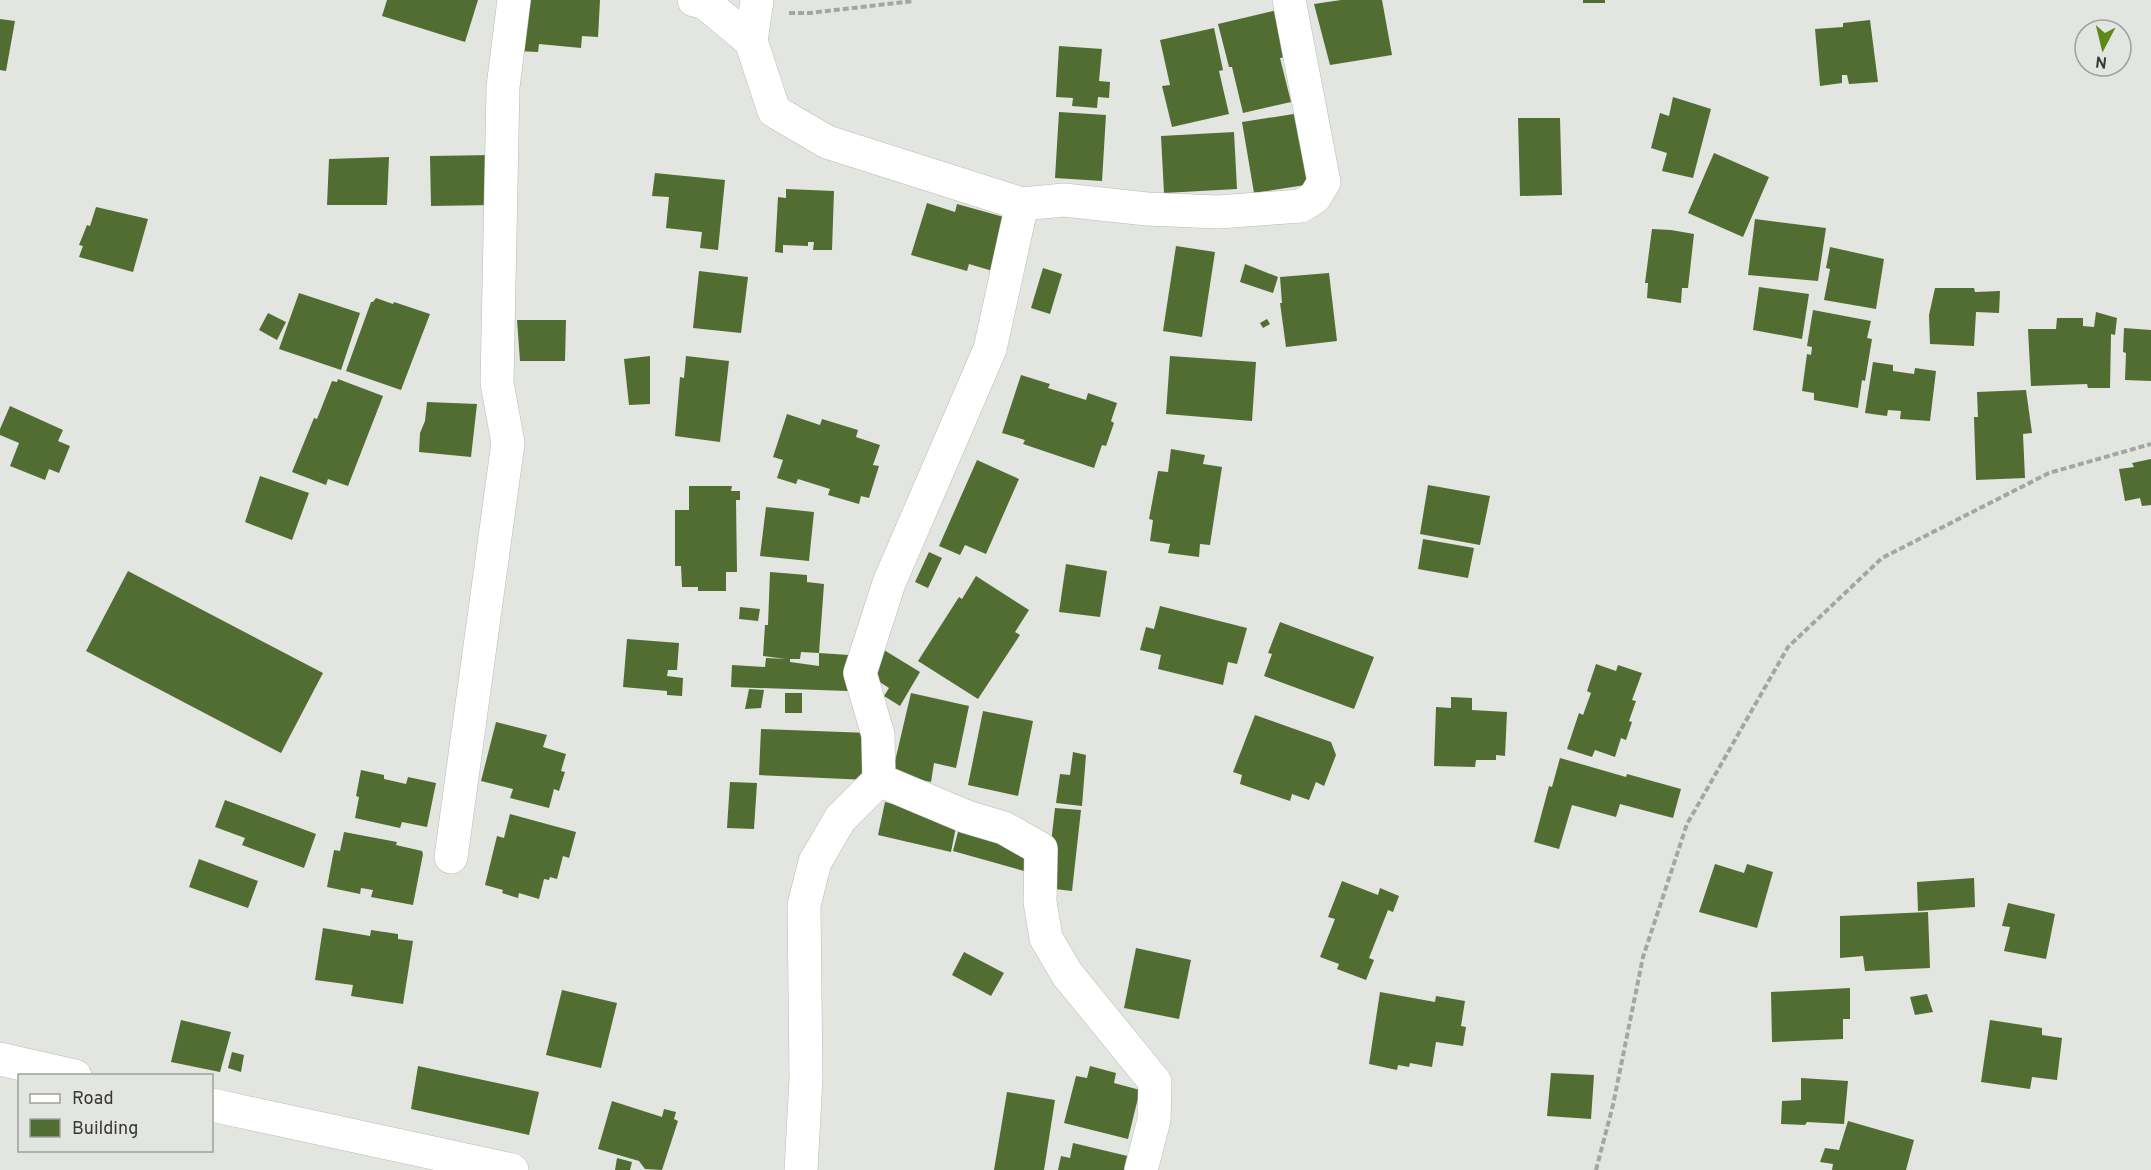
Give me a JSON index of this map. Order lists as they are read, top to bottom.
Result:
{
  "legend": ["Road", "Building"],
  "north": "bottom"
}
